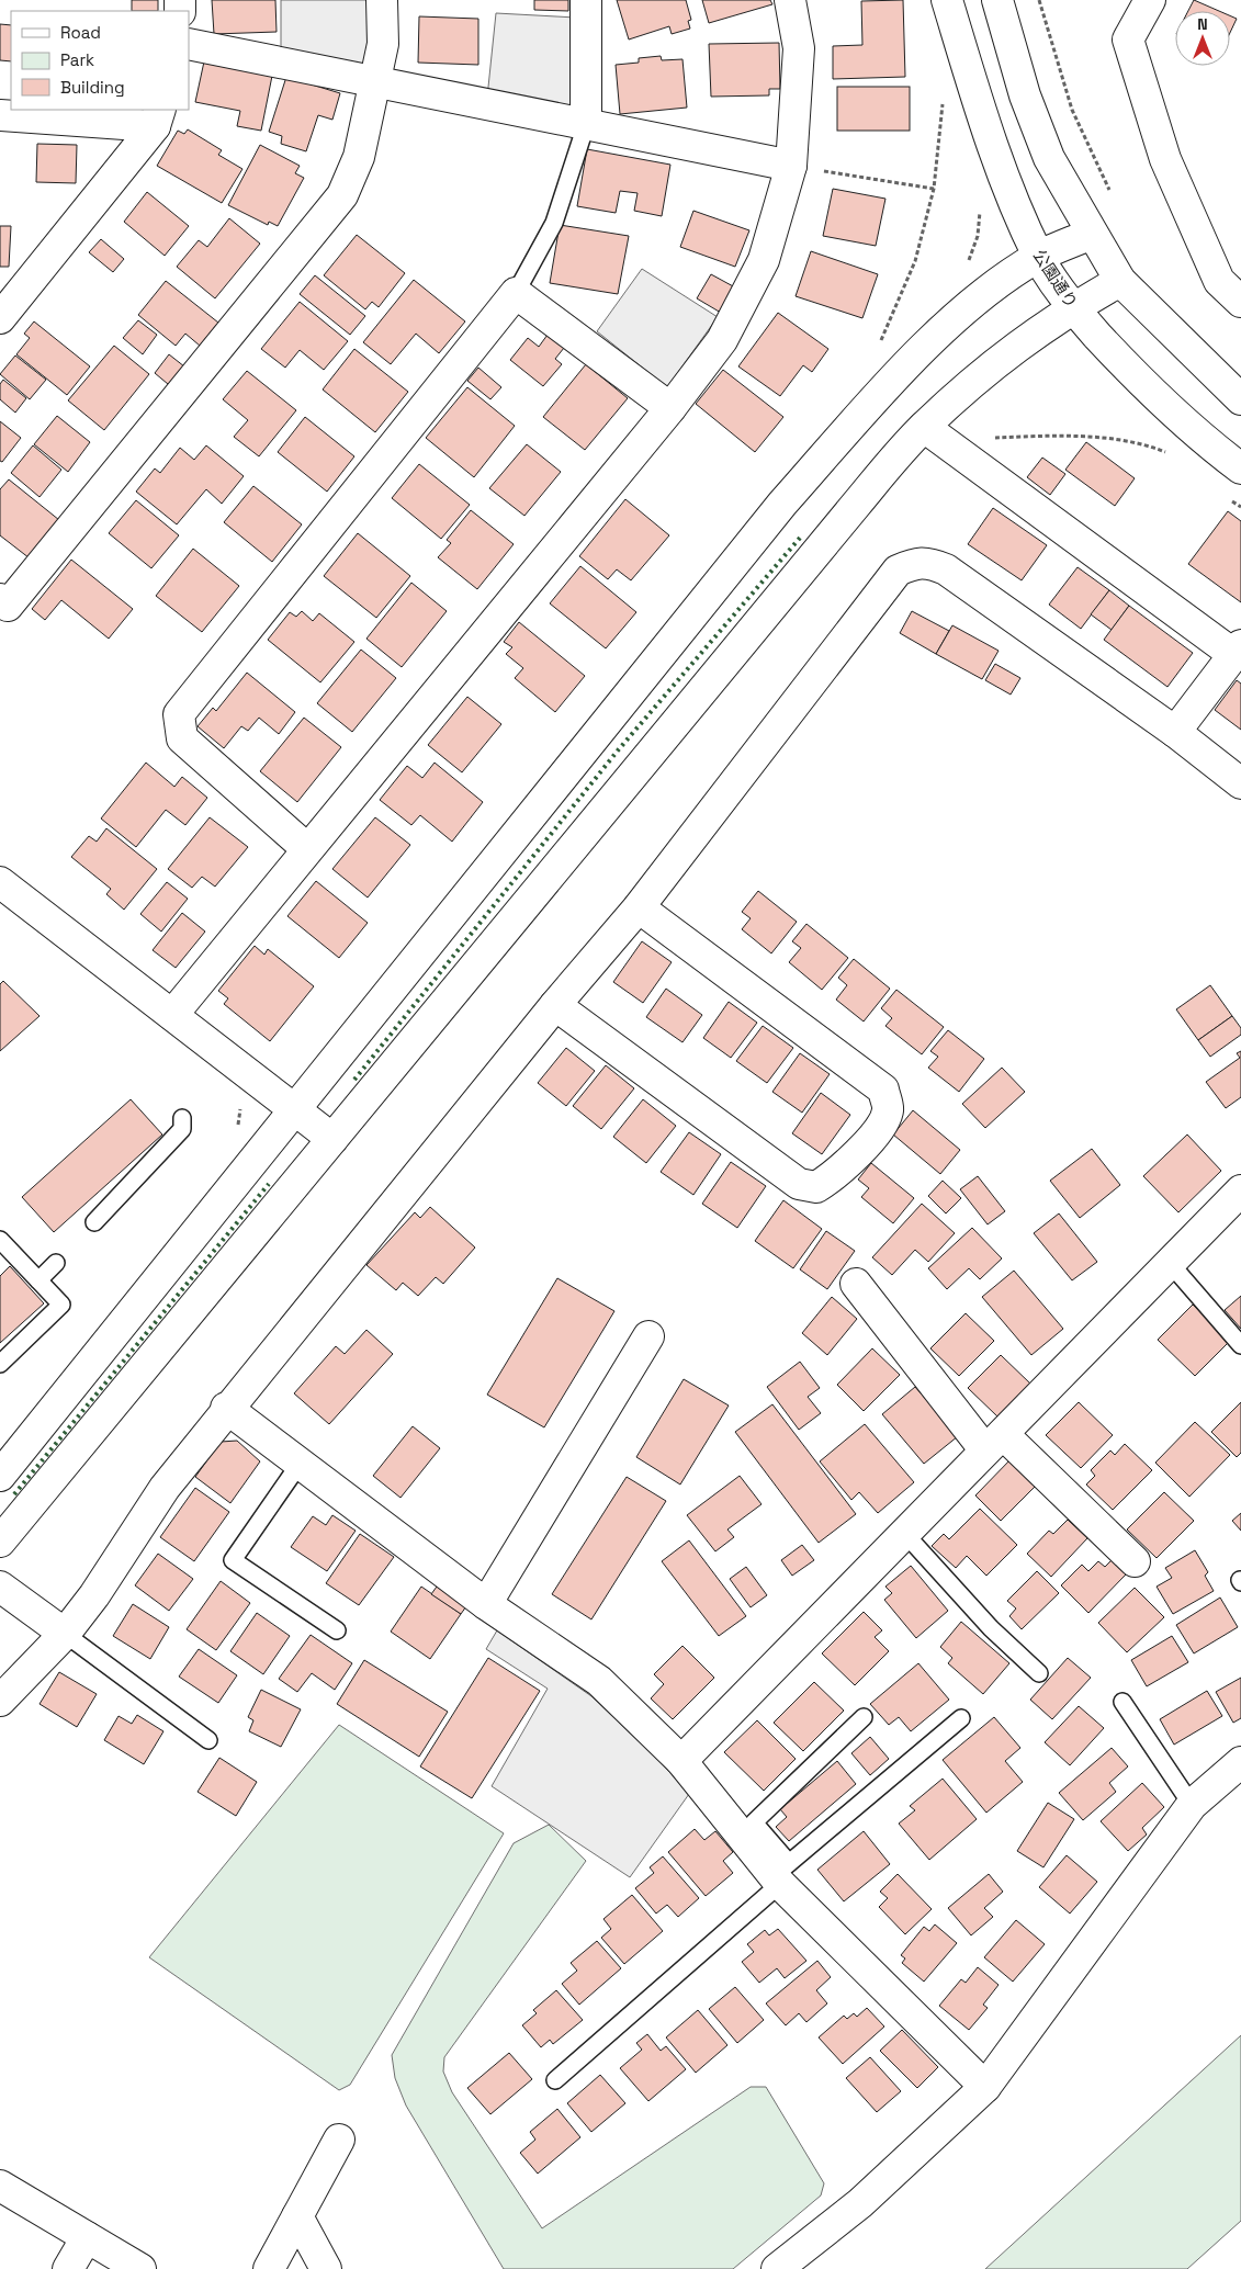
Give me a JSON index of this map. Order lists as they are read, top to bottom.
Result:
{
  "streets": {
    "street": ["公園通り"]
  },
  "legend": ["Road", "Park", "Building"],
  "north": "top"
}
